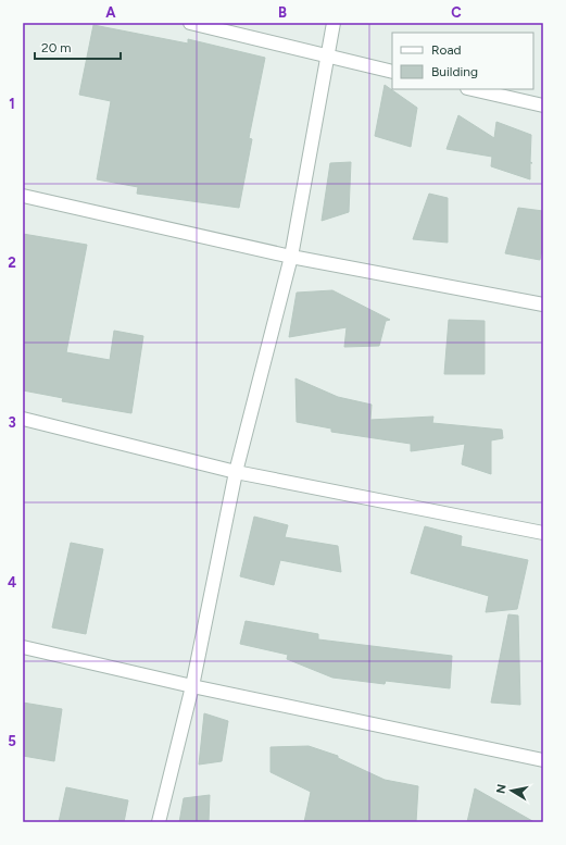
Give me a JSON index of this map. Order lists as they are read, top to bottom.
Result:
{
  "legend": ["Road", "Building"],
  "scale_bar": "20 m",
  "north": "left",
  "grid": {
    "columns": ["A", "B", "C"],
    "rows": [
      "1",
      "2",
      "3",
      "4",
      "5"
    ]
  }
}
